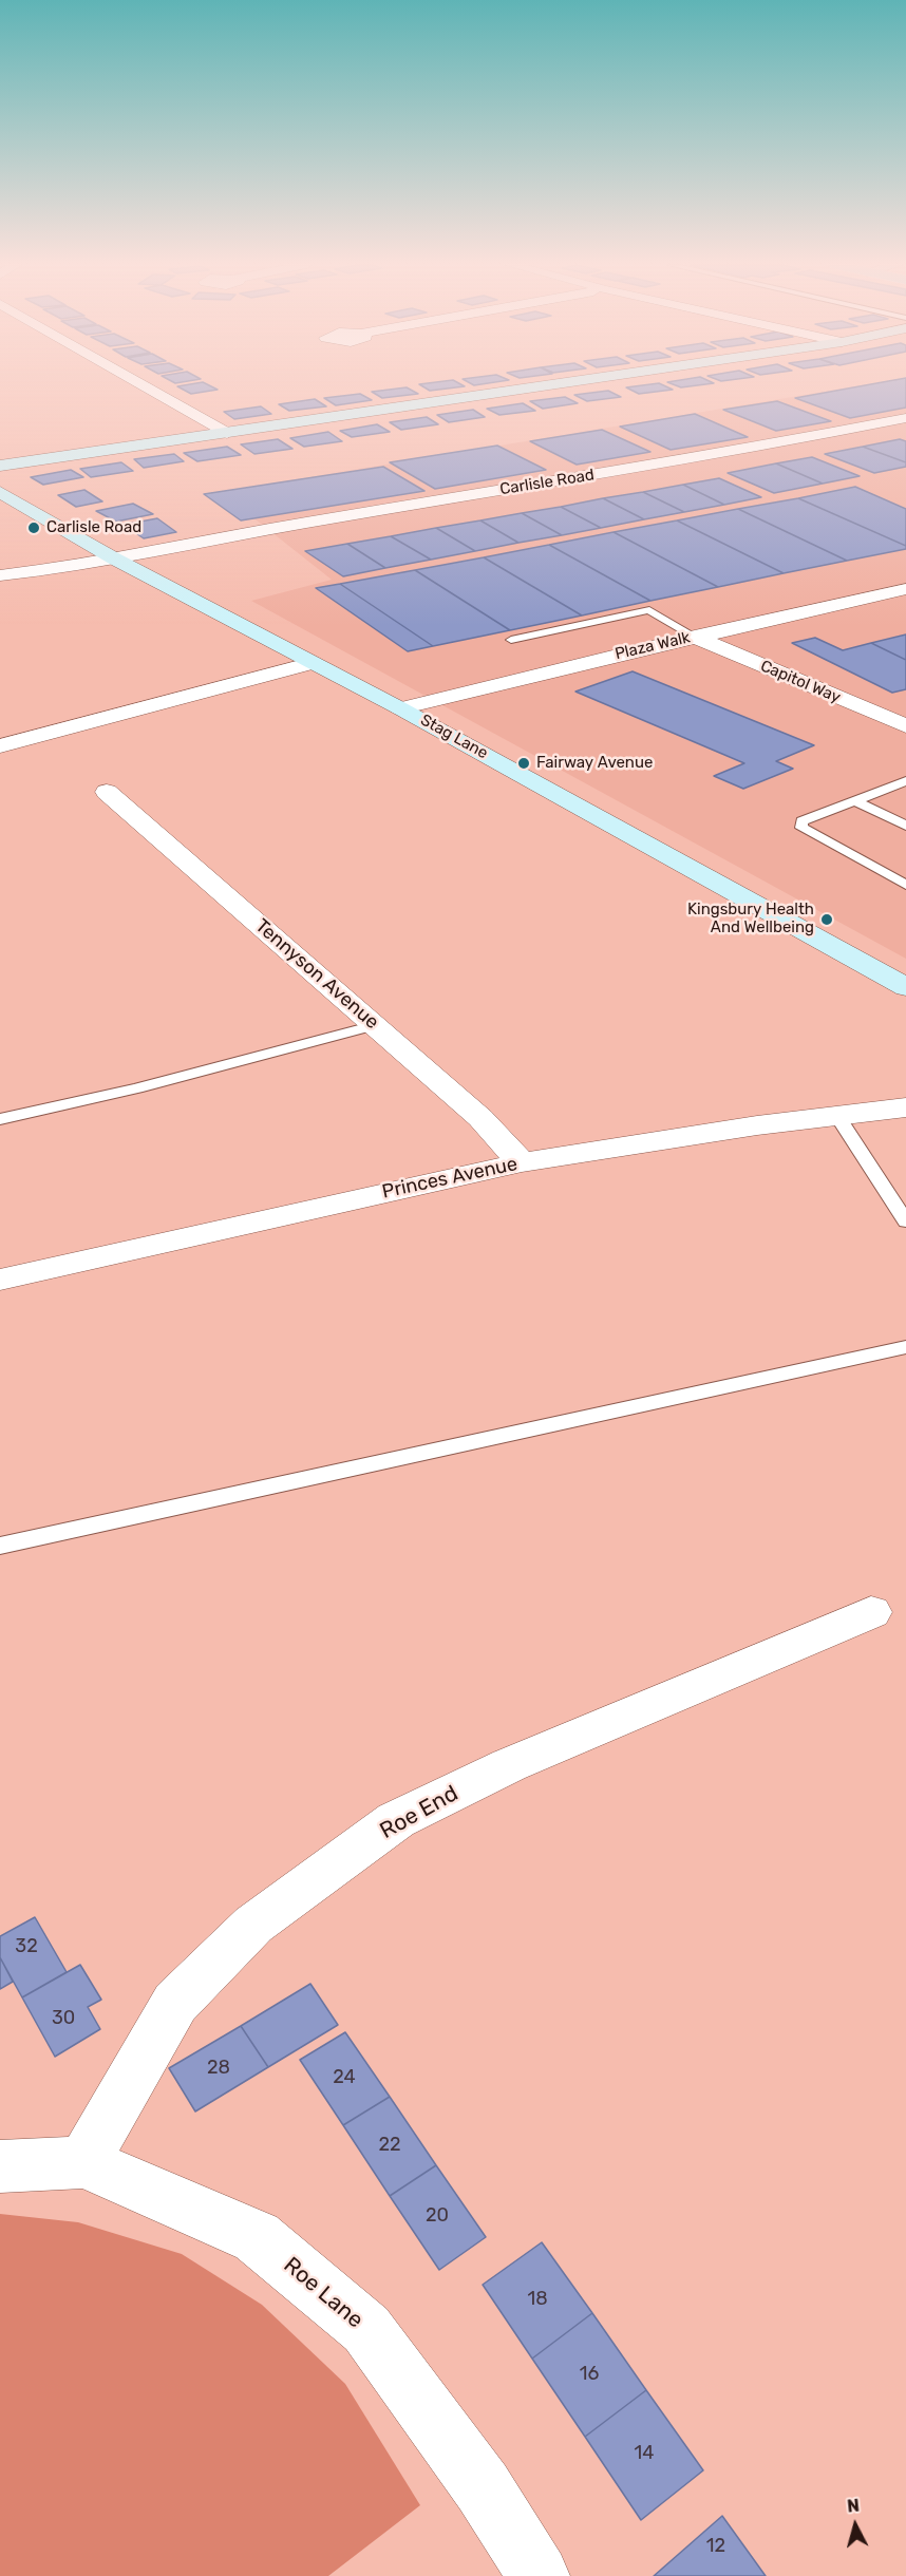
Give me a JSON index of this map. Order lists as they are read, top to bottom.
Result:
{
  "streets": {
    "street": [
      "Carlisle Road",
      "Plaza Walk",
      "Capitol Way",
      "Stag Lane",
      "Tennyson Avenue",
      "Princes Avenue",
      "Roe End",
      "Roe Lane"
    ]
  },
  "crossings": [
    ["Carlisle Road", "Stag Lane"],
    ["Plaza Walk", "Capitol Way"],
    ["Plaza Walk", "Stag Lane"],
    ["Tennyson Avenue", "Princes Avenue"],
    ["Roe End", "Roe Lane"]
  ],
  "places": ["Carlisle Road", "Fairway Avenue", "Kingsbury Health And Wellbeing"],
  "house_numbers": [
    "32",
    "30",
    "28",
    "24",
    "22",
    "20",
    "18",
    "16",
    "14",
    "12"
  ],
  "north": "top"
}
